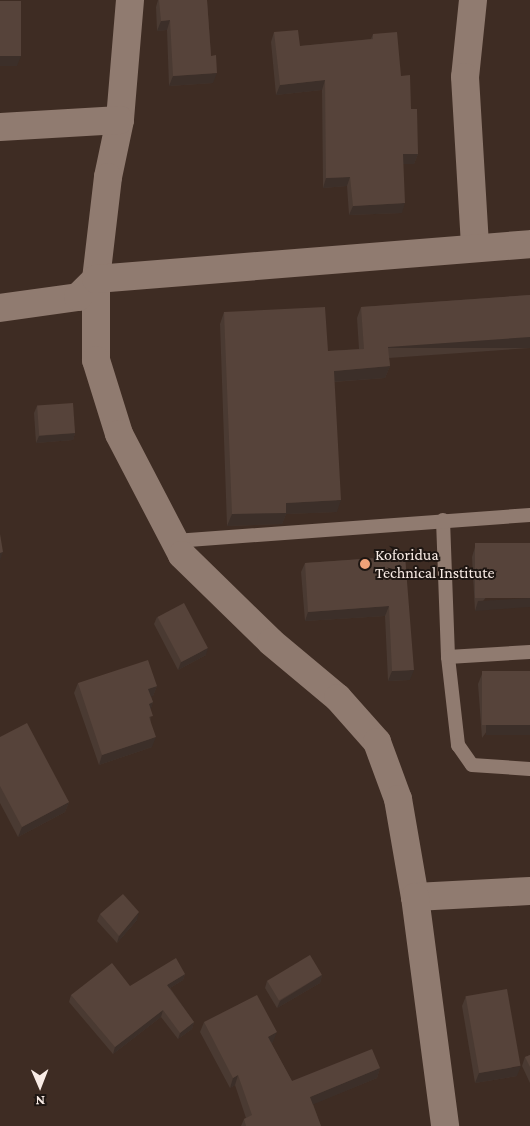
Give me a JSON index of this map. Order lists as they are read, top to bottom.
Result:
{
  "places": ["Koforidua Technical Institute"],
  "north": "bottom"
}
